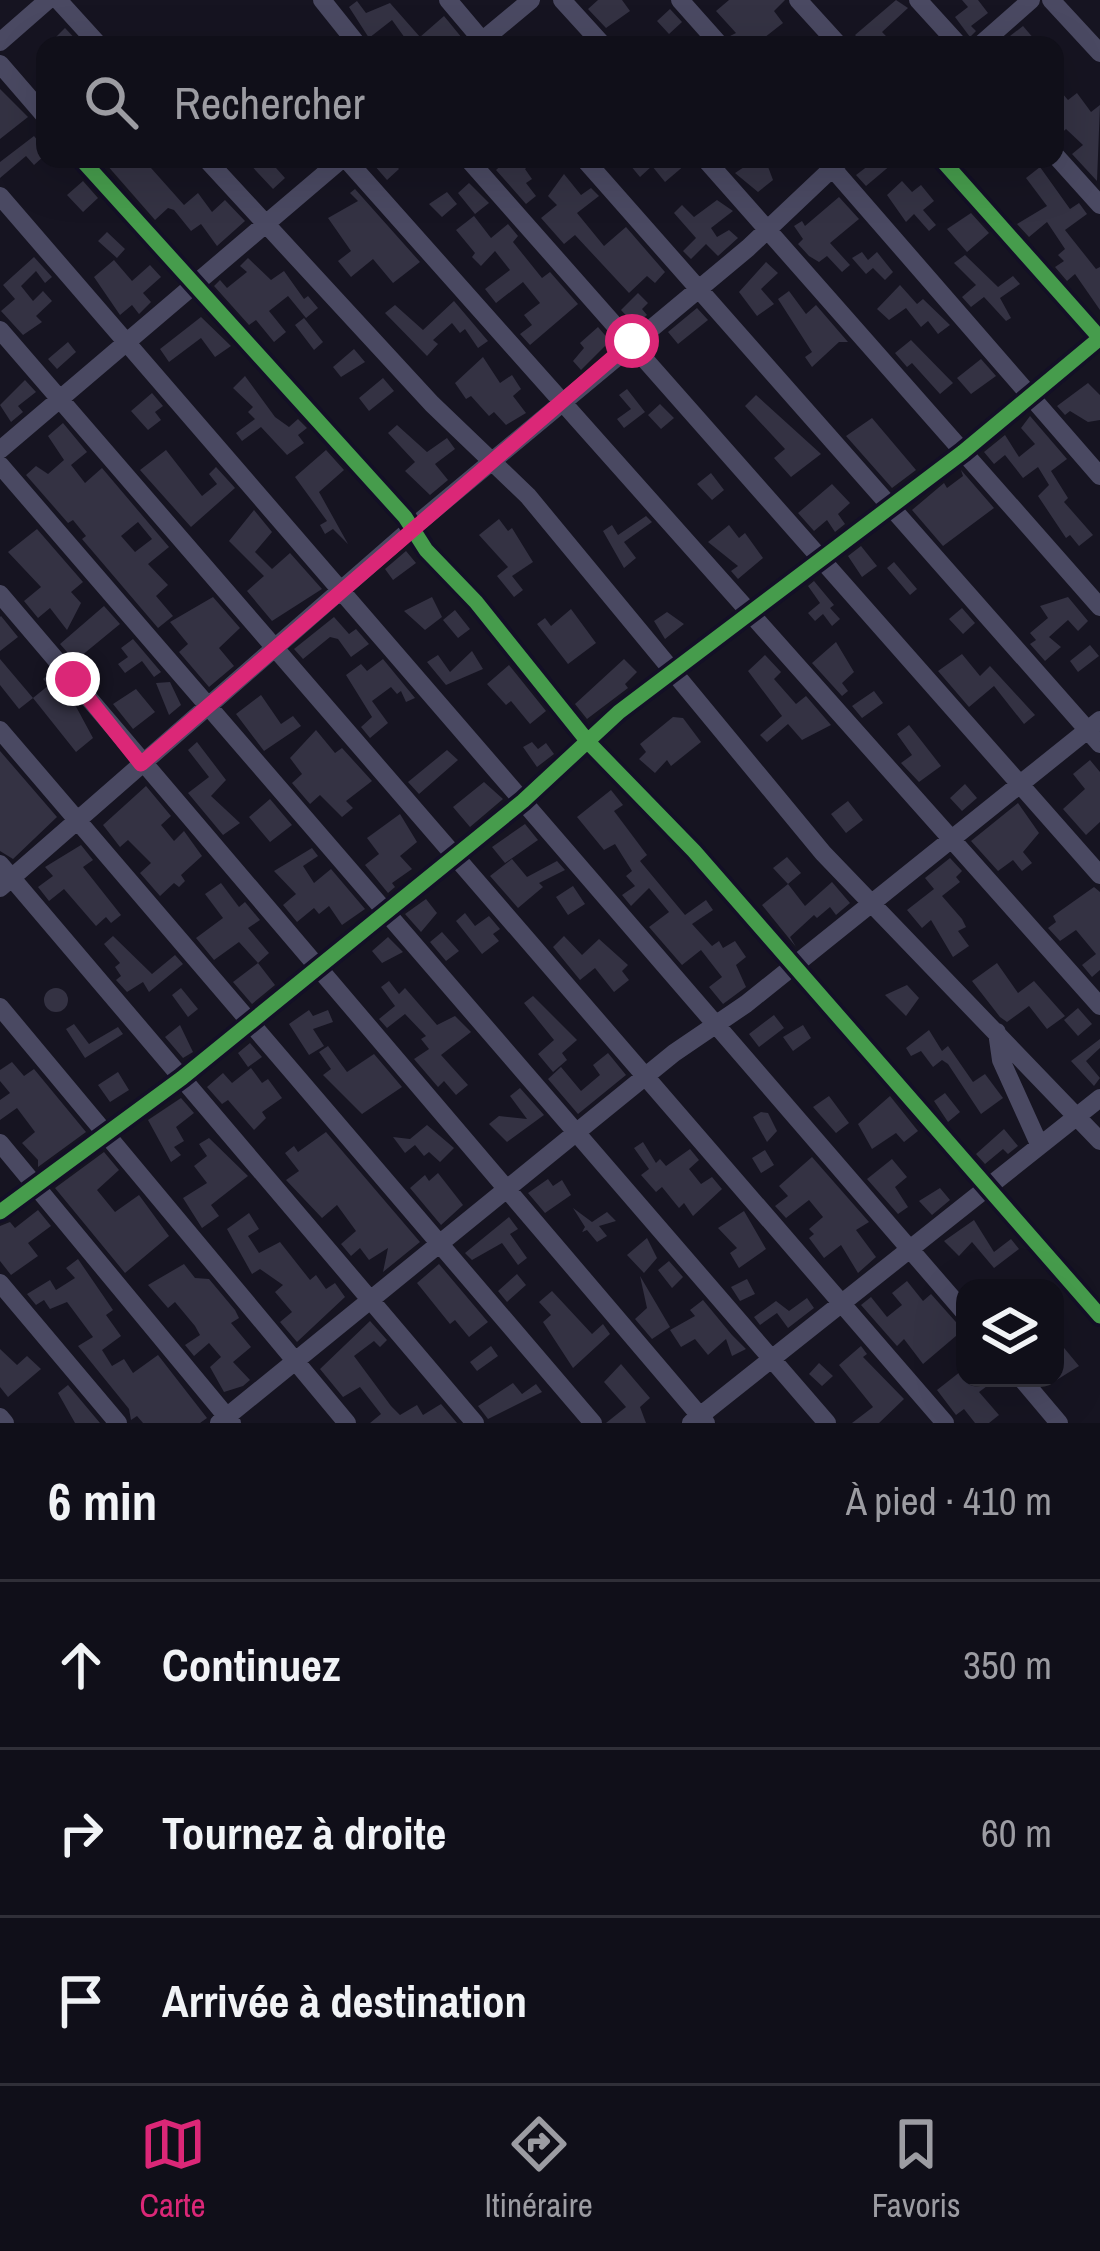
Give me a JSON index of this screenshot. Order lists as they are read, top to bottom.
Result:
{
  "page": {
    "search": "Rechercher",
    "heading": ["6 min", "À pied · 410 m"],
    "list": [
      ["Continuez", "350 m"],
      ["Tournez à droite", "60 m"],
      "Arrivée à destination"
    ],
    "nav": ["Carte", "Itinéraire", "Favoris"]
  }
}
